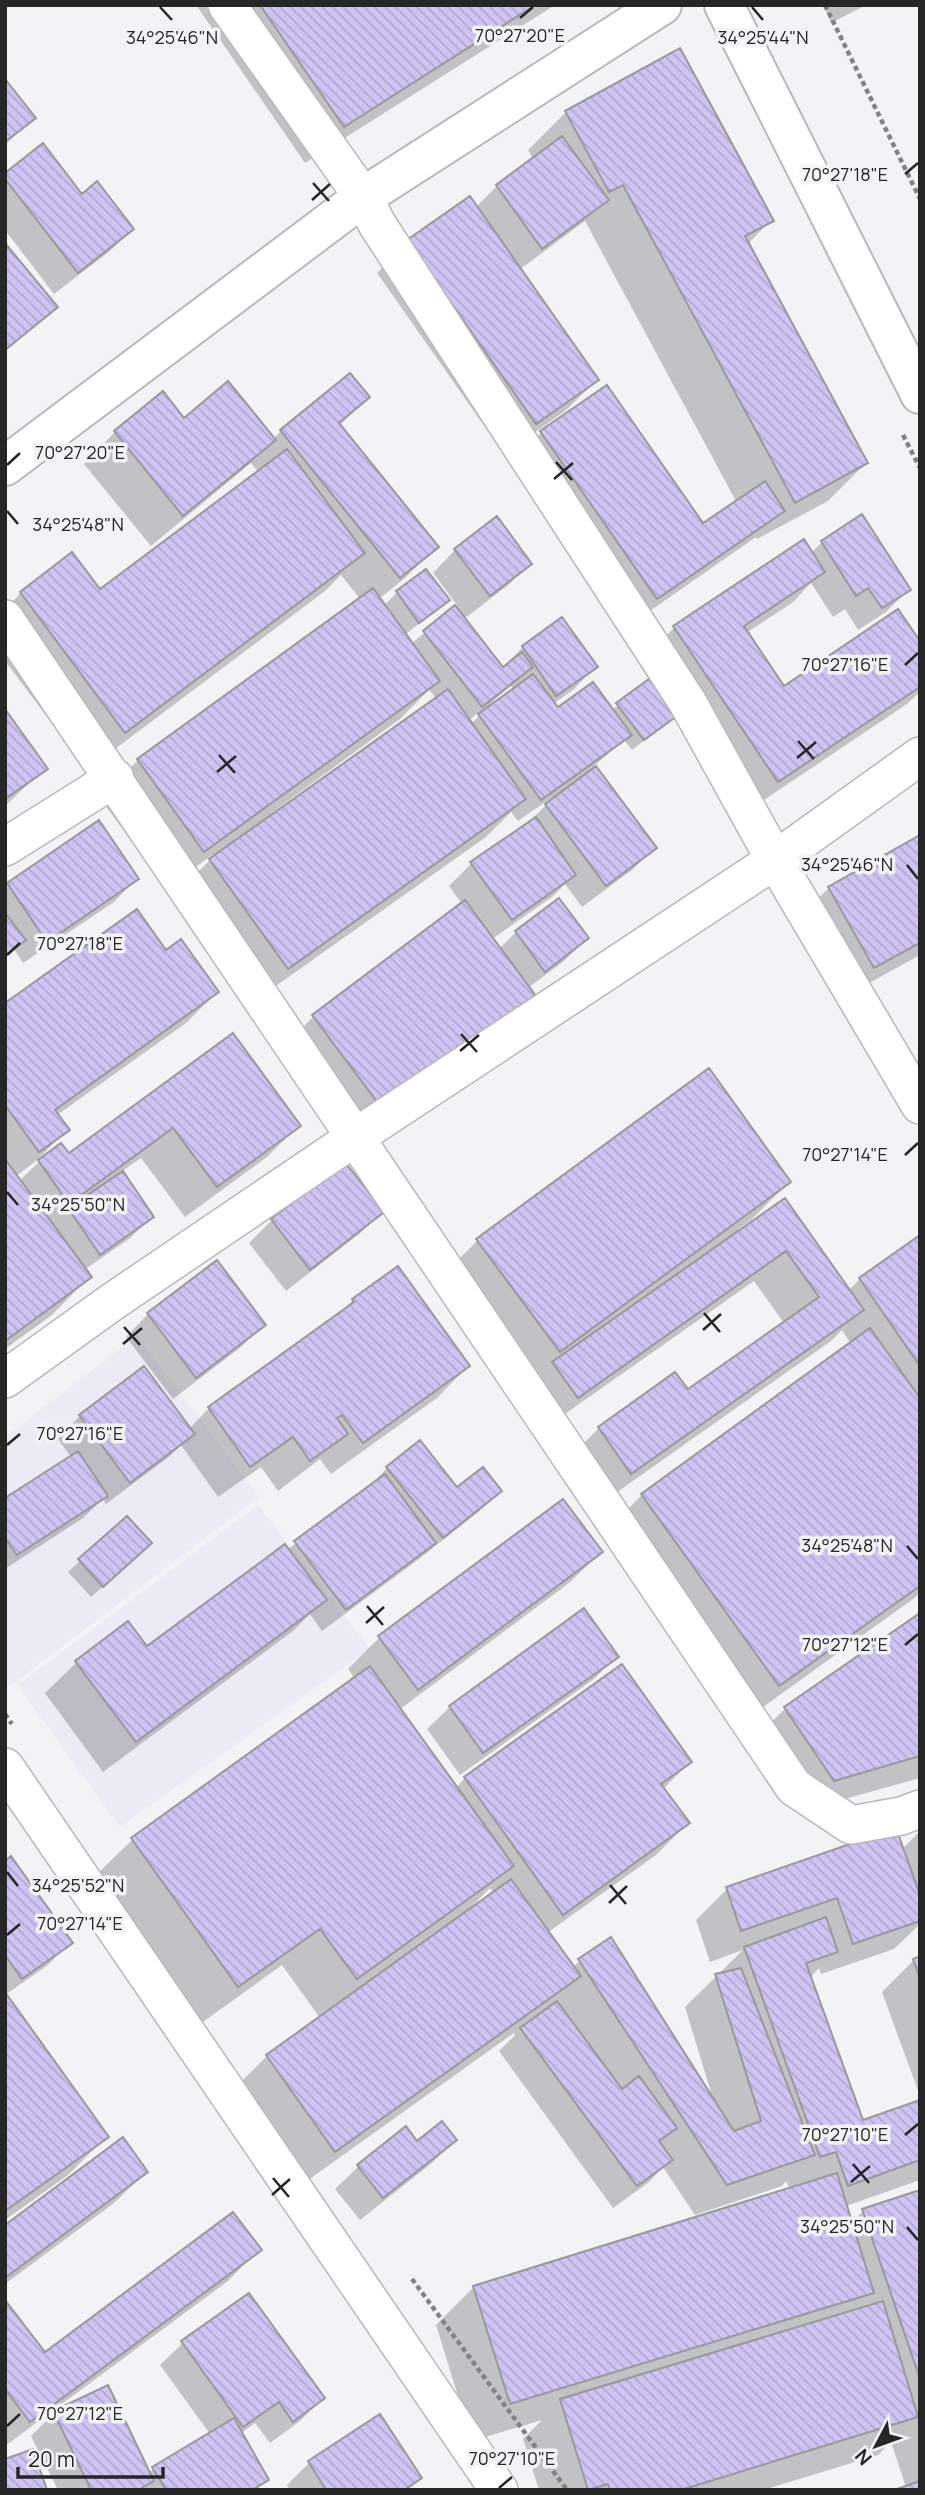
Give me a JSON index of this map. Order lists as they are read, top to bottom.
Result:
{
  "scale_bar": "20 m",
  "north": "bottom left",
  "coordinates": [
    "70°27'20\"E",
    "34°25'46\"N",
    "34°25'44\"N",
    "70°27'18\"E",
    "34°25'48\"N",
    "70°27'16\"E",
    "70°27'14\"E",
    "34°25'50\"N",
    "70°27'12\"E",
    "34°25'52\"N",
    "70°27'10\"E"
  ]
}
